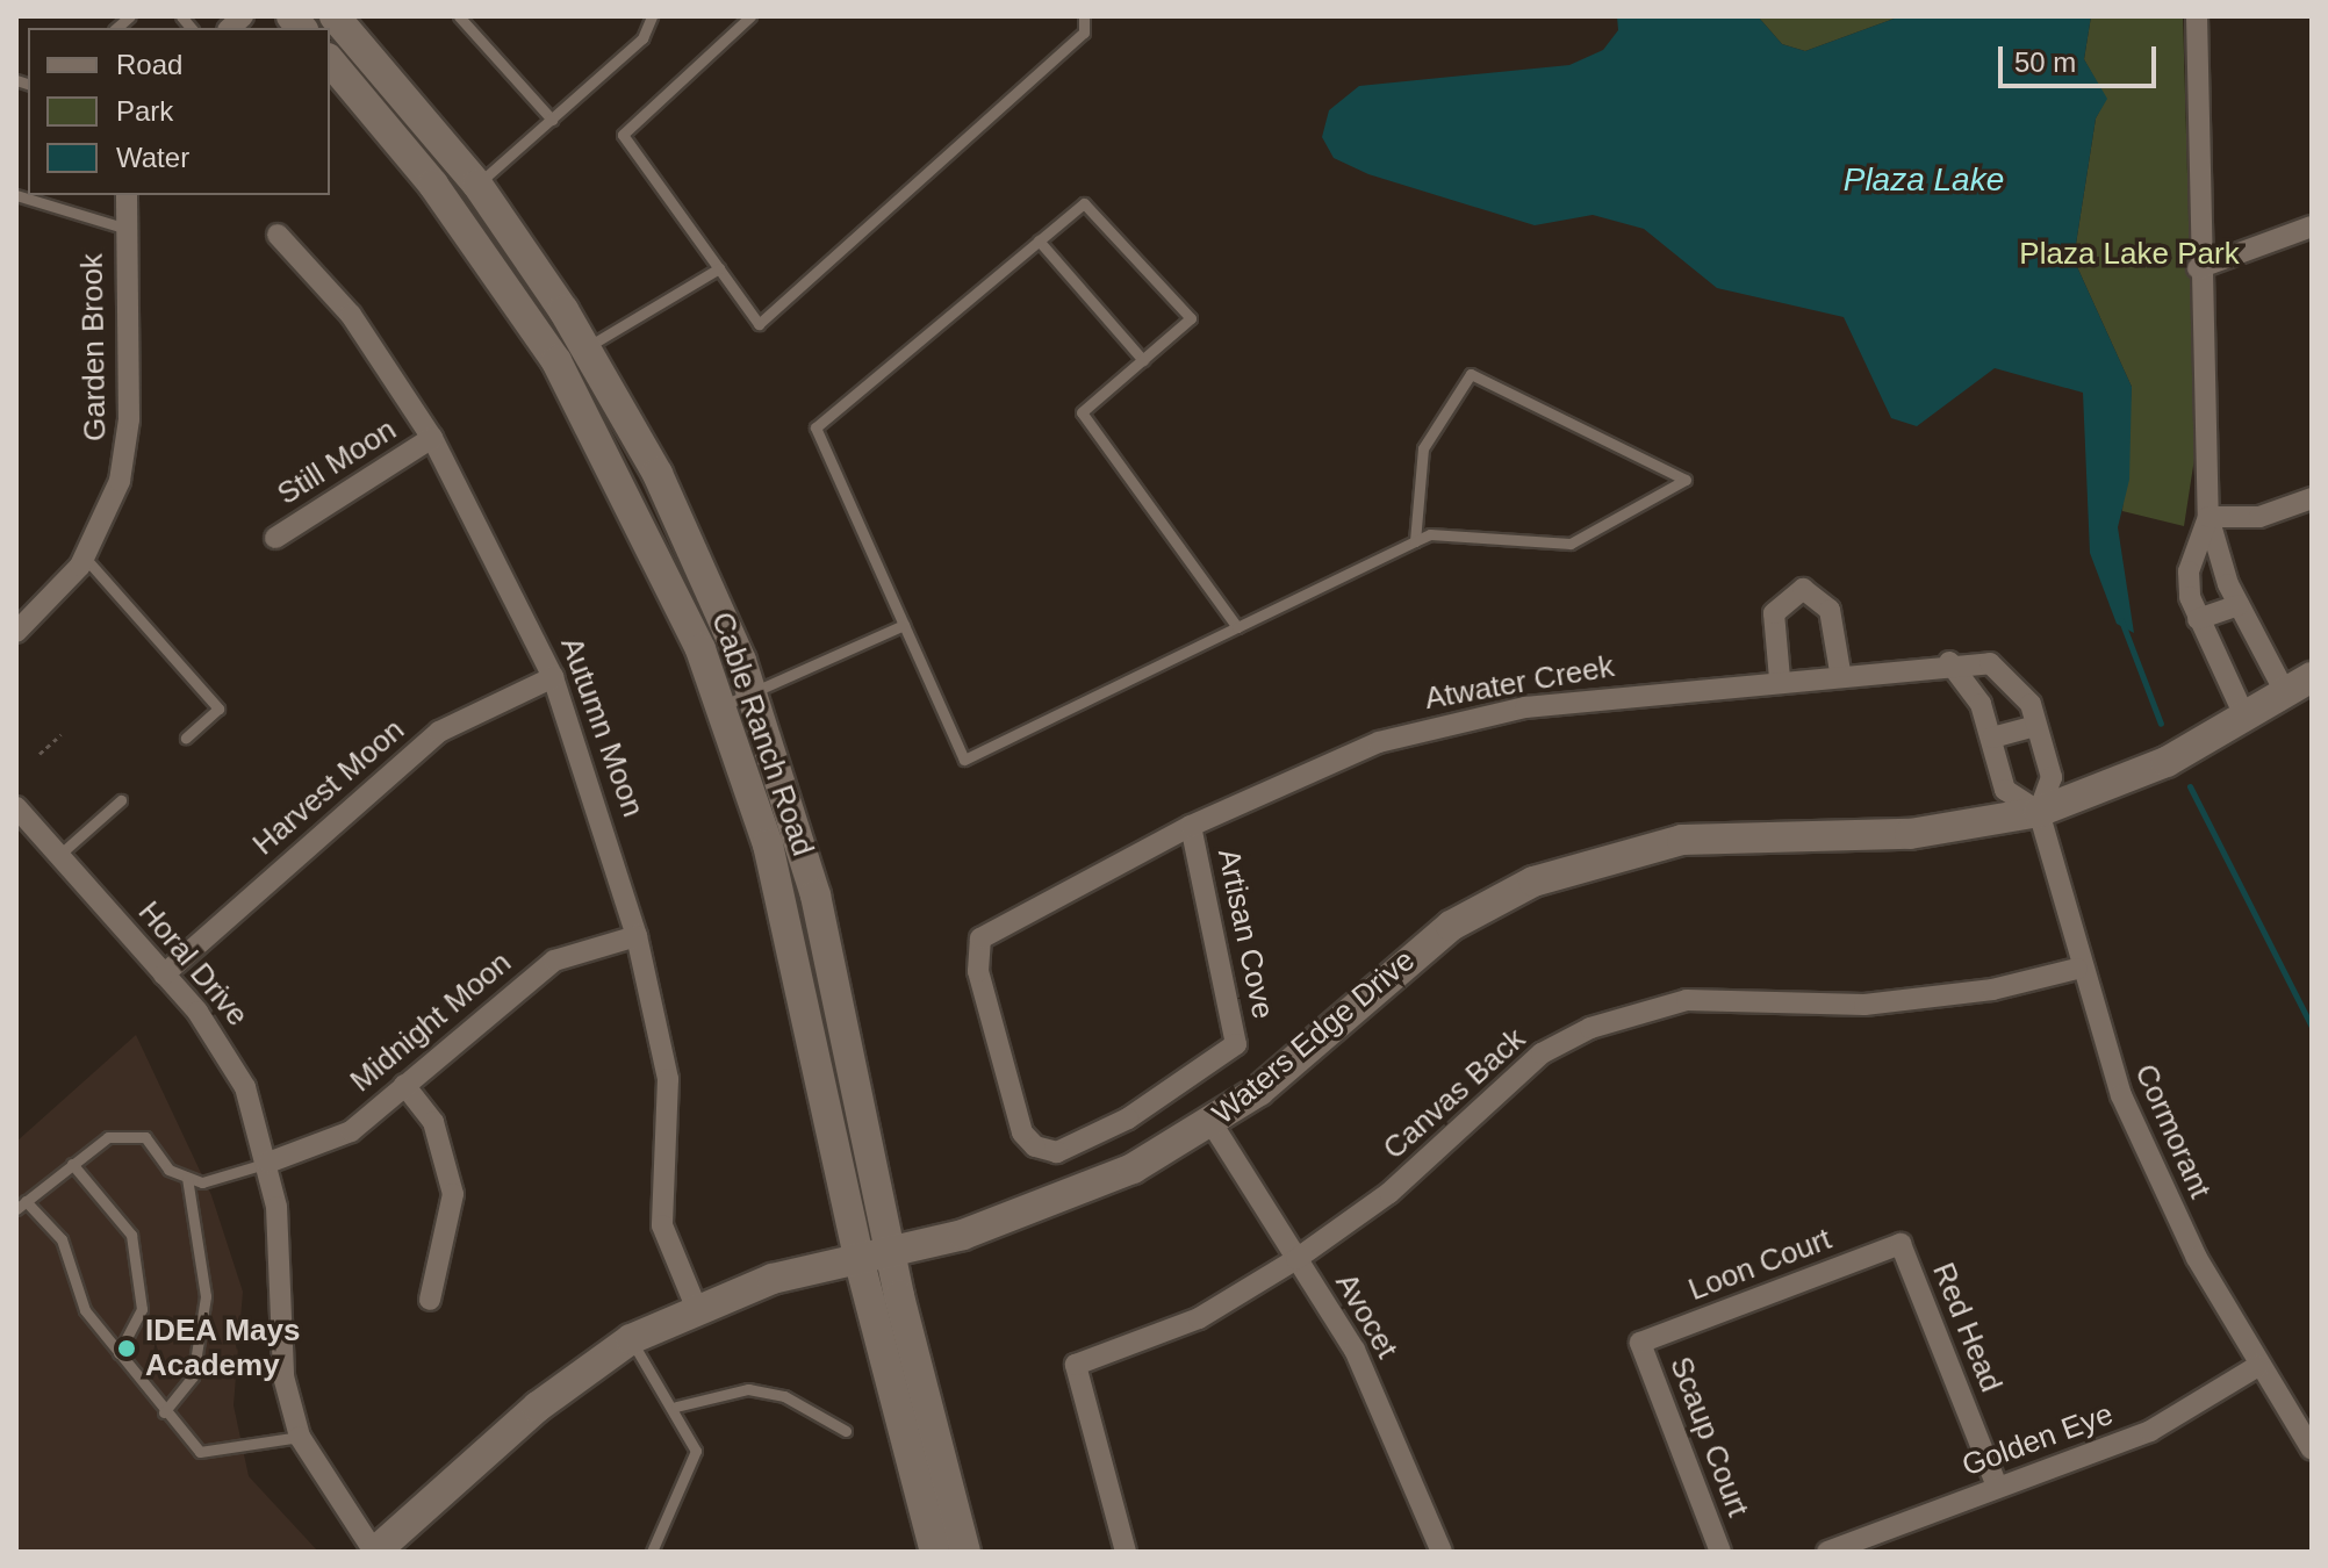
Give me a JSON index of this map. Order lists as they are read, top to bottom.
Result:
{
  "streets": {
    "street": [
      "Garden Brook",
      "Still Moon",
      "Atwater Creek",
      "Autumn Moon",
      "Cable Ranch Road",
      "Harvest Moon",
      "Artisan Cove",
      "Horal Drive",
      "Midnight Moon",
      "Waters Edge Drive",
      "Canvas Back",
      "Cormorant",
      "Loon Court",
      "Avocet",
      "Red Head",
      "Scaup Court",
      "Golden Eye"
    ]
  },
  "crossings": [
    ["Still Moon", "Autumn Moon"],
    ["Atwater Creek", "Artisan Cove"],
    ["Atwater Creek", "Waters Edge Drive"],
    ["Atwater Creek", "Cormorant"],
    ["Autumn Moon", "Harvest Moon"],
    ["Autumn Moon", "Midnight Moon"],
    ["Autumn Moon", "Waters Edge Drive"],
    ["Cable Ranch Road", "Waters Edge Drive"],
    ["Harvest Moon", "Horal Drive"],
    ["Horal Drive", "Midnight Moon"],
    ["Horal Drive", "Waters Edge Drive"],
    ["Waters Edge Drive", "Cormorant"],
    ["Waters Edge Drive", "Avocet"],
    ["Canvas Back", "Cormorant"],
    ["Canvas Back", "Avocet"],
    ["Cormorant", "Golden Eye"],
    ["Loon Court", "Red Head"],
    ["Loon Court", "Scaup Court"],
    ["Red Head", "Golden Eye"]
  ],
  "water": ["Plaza Lake"],
  "parks": ["Plaza Lake Park"],
  "places": ["IDEA Mays Academy"],
  "legend": ["Road", "Park", "Water"],
  "scale_bar": "50 m"
}
